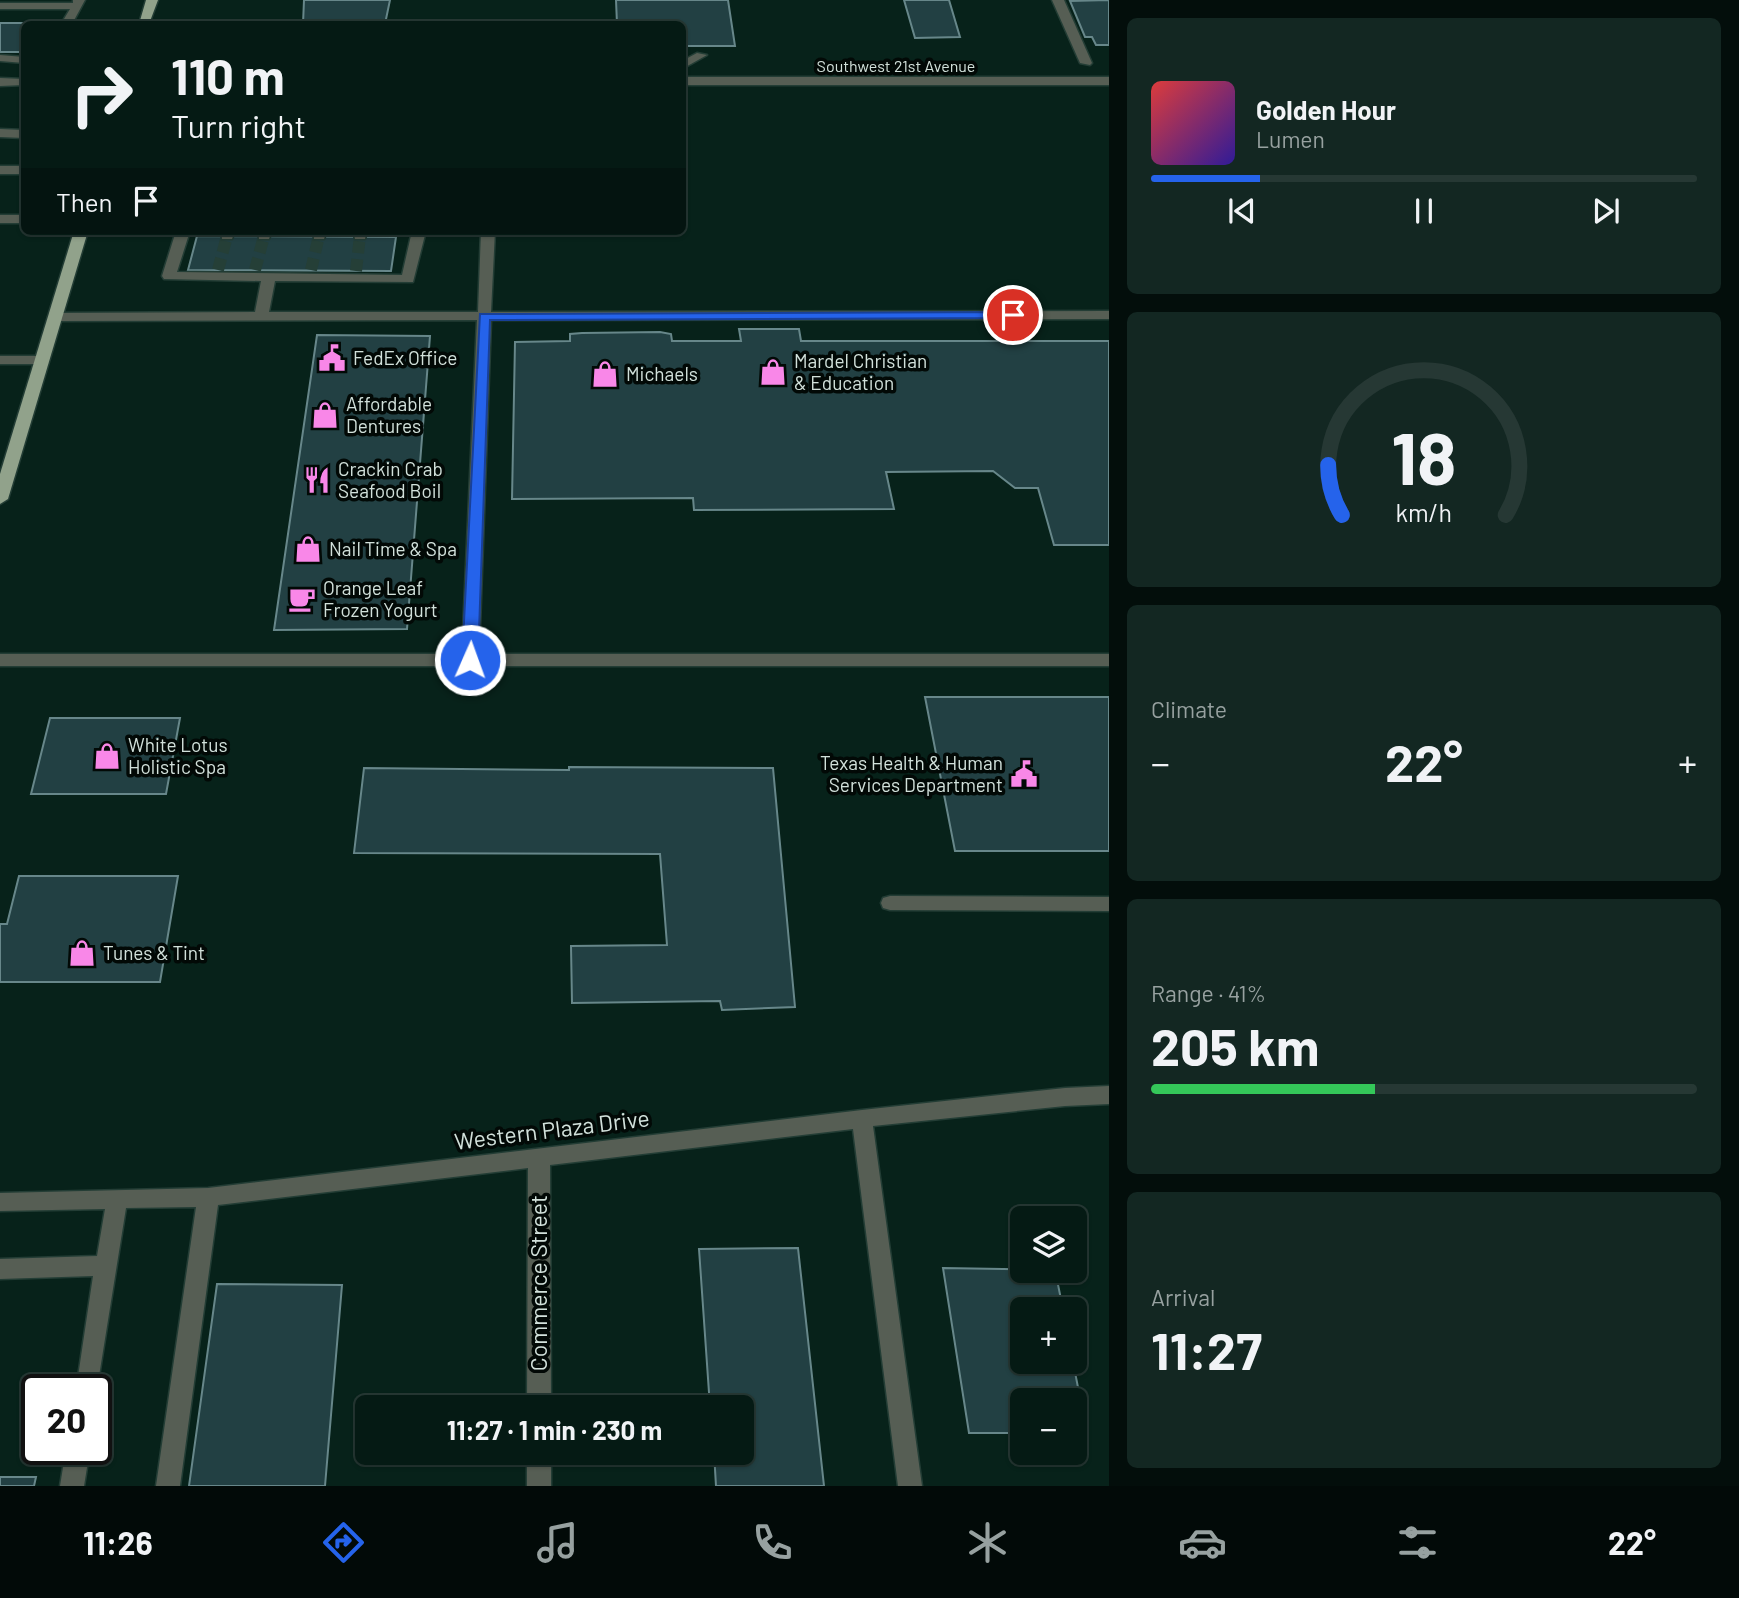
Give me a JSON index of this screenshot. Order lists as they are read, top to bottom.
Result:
{
  "streets": {
    "street": ["Southwest 21st Avenue", "Western Plaza Drive", "Commerce Street"]
  },
  "crossings": [
    ["Western Plaza Drive", "Commerce Street"]
  ],
  "places": {
    "public building": ["FedEx Office", "Texas Health & Human Services Department"],
    "shop": [
      "Mardel Christian & Education",
      "Michaels",
      "Affordable Dentures",
      "Nail Time & Spa",
      "White Lotus Holistic Spa",
      "Tunes & Tint"
    ],
    "restaurant": ["Crackin Crab Seafood Boil"],
    "cafe": ["Orange Leaf Frozen Yogurt"]
  },
  "page": {
    "turn": ["110 m", "Turn right"],
    "song": ["Golden Hour", "Lumen"],
    "then": "Then",
    "tile": [
      "Climate",
      ["Range · 41%", "205 km"],
      ["Arrival", "11:27"]
    ],
    "heat": ["−", "22°", "+"],
    "map_buttons": ["+", "−"],
    "limit": "20",
    "trip": "11:27 · 1 min · 230 m",
    "tabs": ["11:26", "22°"],
    "gauge": ["18", "km/h"]
  }
}
